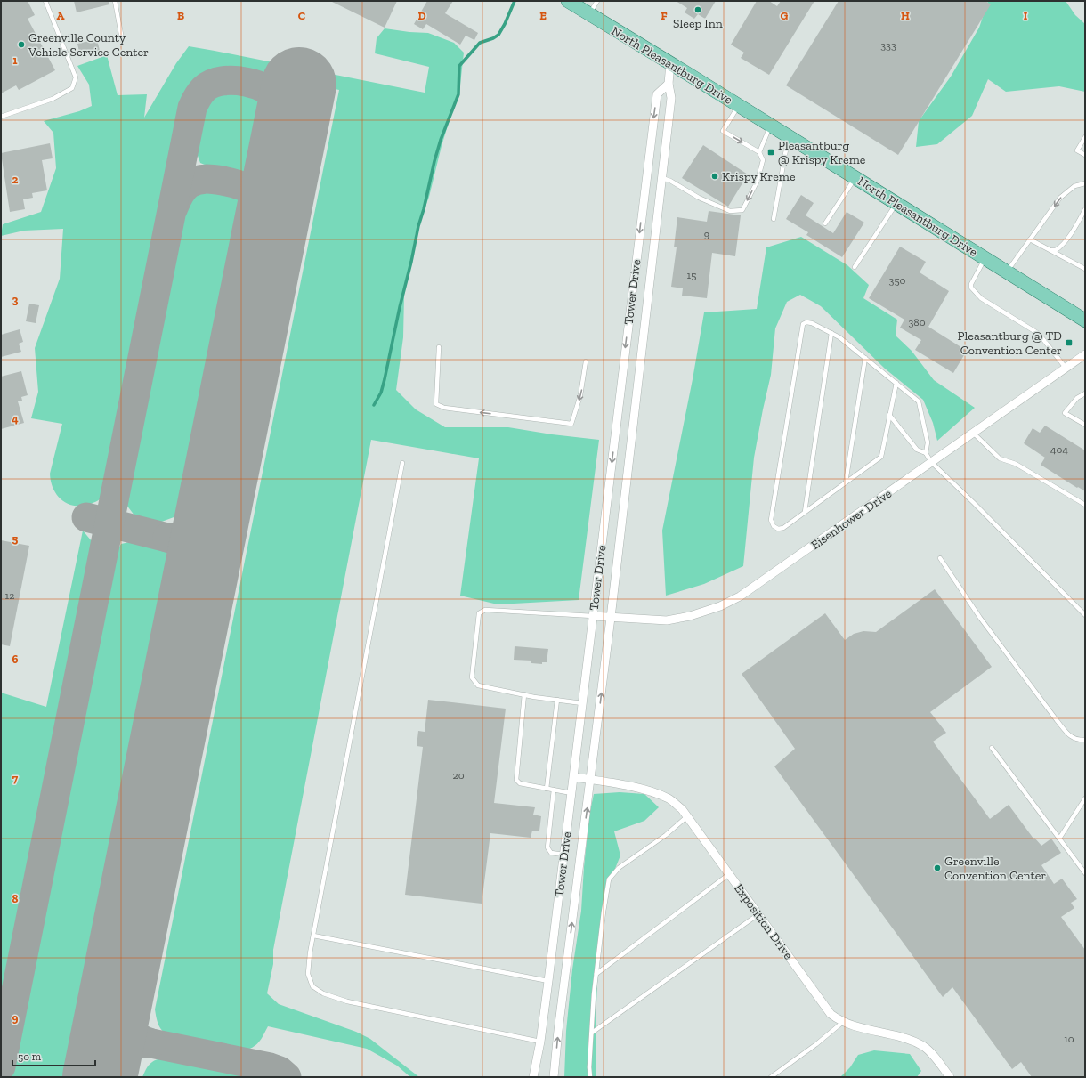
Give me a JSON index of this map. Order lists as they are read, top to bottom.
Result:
{
  "streets": {
    "main road": ["North Pleasantburg Drive"],
    "street": ["Tower Drive", "Eisenhower Drive", "Exposition Drive"]
  },
  "crossings": [
    ["North Pleasantburg Drive", "Tower Drive"],
    ["Tower Drive", "Eisenhower Drive"],
    ["Tower Drive", "Exposition Drive"]
  ],
  "places": {
    "other": [
      "Sleep Inn",
      "Greenville County Vehicle Service Center",
      "Krispy Kreme",
      "Greenville Convention Center"
    ],
    "transit": ["Pleasantburg @ Krispy Kreme", "Pleasantburg @ TD Convention Center"]
  },
  "house_numbers": [
    "333",
    "9",
    "15",
    "350",
    "380",
    "404",
    "12",
    "20",
    "10"
  ],
  "scale_bar": "50 m",
  "grid": {
    "columns": [
      "A",
      "B",
      "C",
      "D",
      "E",
      "F",
      "G",
      "H",
      "I"
    ],
    "rows": [
      "1",
      "2",
      "3",
      "4",
      "5",
      "6",
      "7",
      "8",
      "9"
    ]
  }
}
